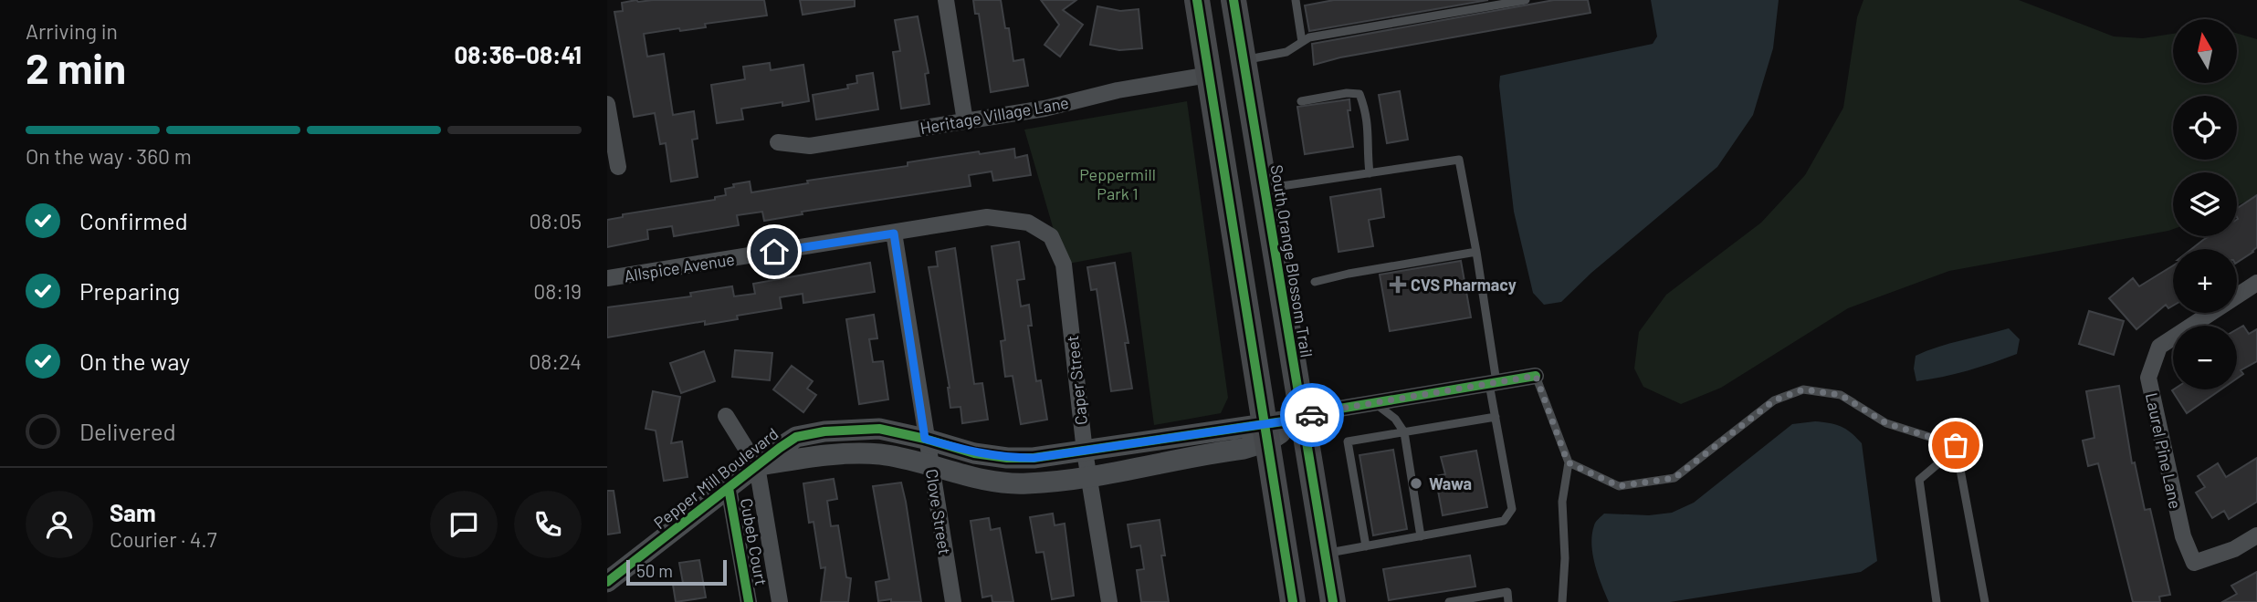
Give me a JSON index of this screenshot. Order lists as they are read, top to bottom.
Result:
{
  "streets": {
    "main road": ["South Orange Blossom Trail"],
    "street": [
      "Heritage Village Lane",
      "Allspice Avenue",
      "Caper Street",
      "Laurel Pine Lane",
      "Pepper Mill Boulevard",
      "Clove Street",
      "Cubeb Court"
    ]
  },
  "crossings": [
    ["South Orange Blossom Trail", "Pepper Mill Boulevard"],
    ["Allspice Avenue", "Caper Street"],
    ["Allspice Avenue", "Clove Street"],
    ["Caper Street", "Pepper Mill Boulevard"],
    ["Pepper Mill Boulevard", "Clove Street"],
    ["Pepper Mill Boulevard", "Cubeb Court"]
  ],
  "parks": ["Peppermill Park 1"],
  "places": {
    "health": ["CVS Pharmacy"],
    "other": ["Wawa"]
  },
  "scale_bar": "50 m",
  "north": "top",
  "page": {
    "heading": ["2 min", "Arriving in", "08:36–08:41"],
    "panel": ["Sam", "Courier · 4.7"],
    "map_buttons": ["+", "−"],
    "bar": "On the way · 360 m",
    "list": [
      ["Confirmed", "08:05"],
      ["Preparing", "08:19"],
      ["On the way", "08:24"],
      "Delivered"
    ],
    "scale": "50 m"
  }
}
